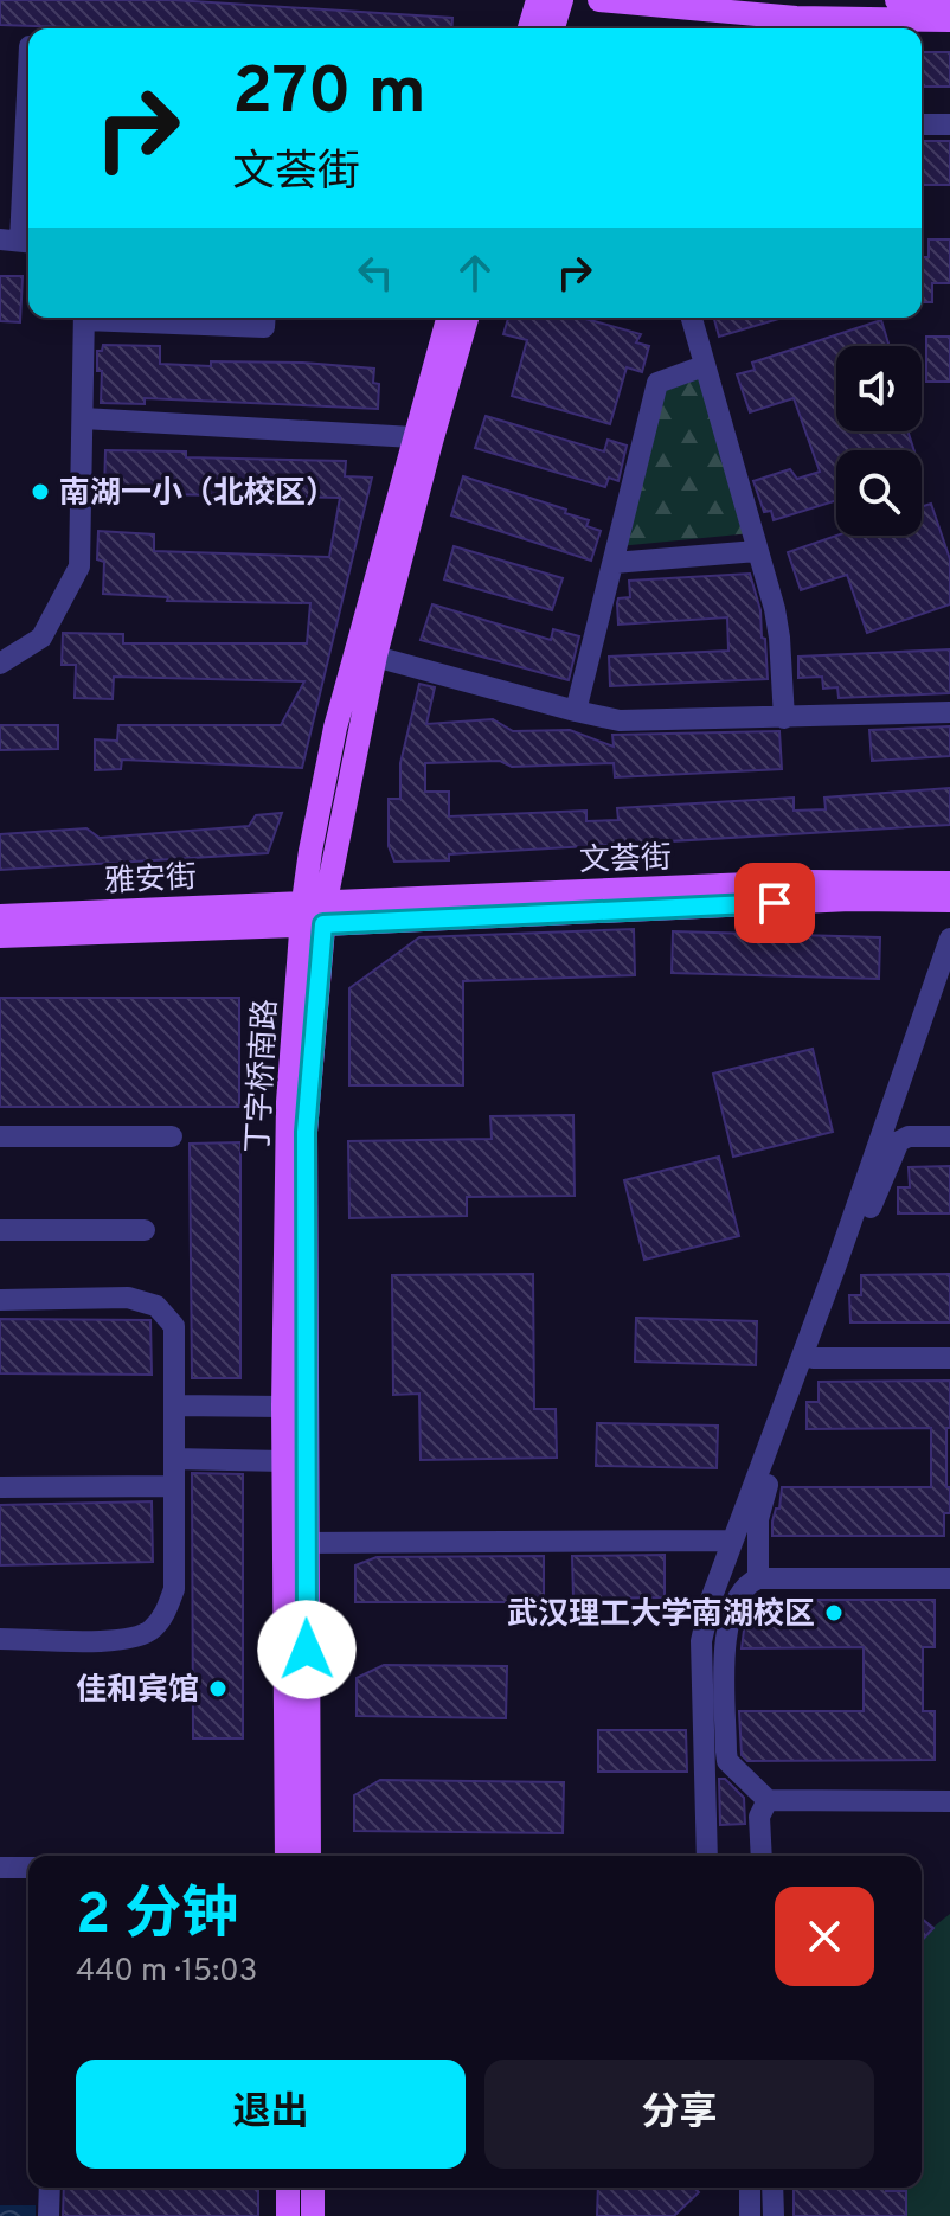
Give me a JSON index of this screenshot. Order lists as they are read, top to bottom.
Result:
{
  "streets": {
    "main road": ["文荟街", "雅安街", "丁字桥南路"]
  },
  "crossings": [
    ["文荟街", "雅安街"],
    ["文荟街", "丁字桥南路"],
    ["雅安街", "丁字桥南路"]
  ],
  "places": ["南湖一小（北校区）", "武汉理工大学南湖校区", "佳和宾馆"],
  "page": {
    "turn": ["270 m", "文荟街"],
    "heading": ["2 分钟", "440 m · 15:03"],
    "buttons": ["退出", "分享"]
  }
}
